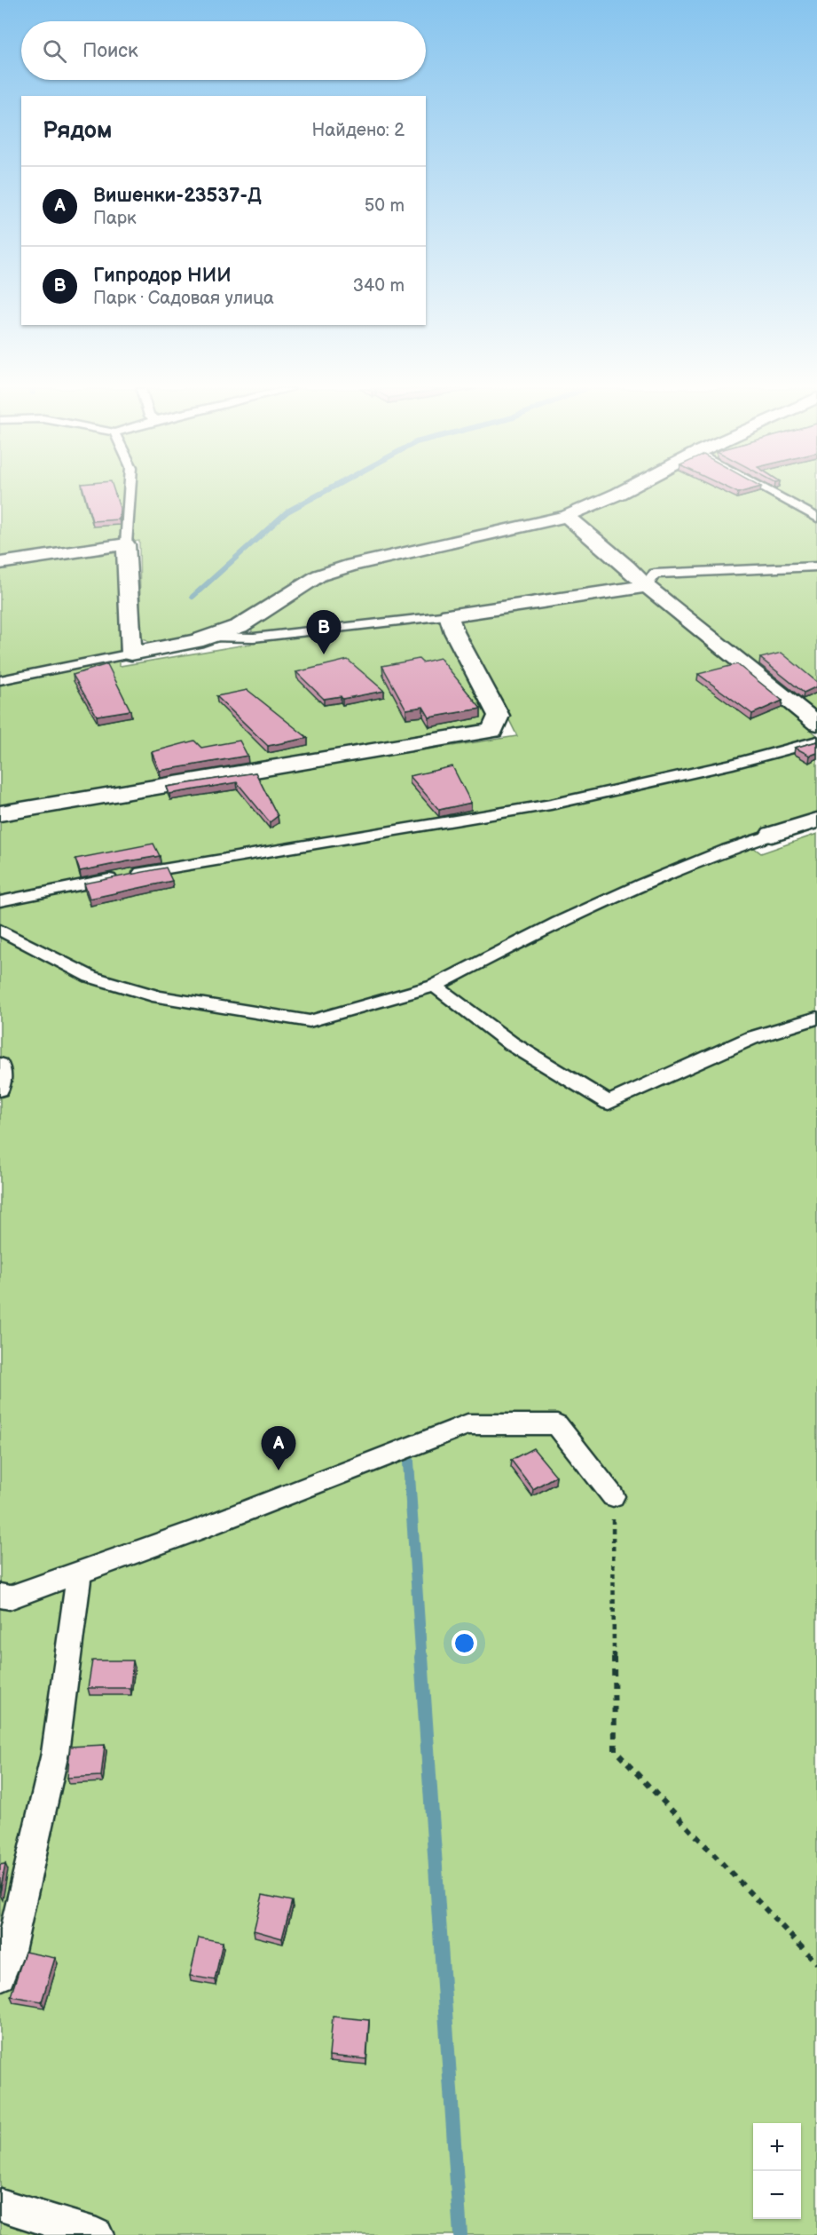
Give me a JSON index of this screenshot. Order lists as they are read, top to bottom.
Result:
{
  "page": {
    "search": "Поиск",
    "heading": ["Рядом", "Найдено: 2"],
    "list": [
      {
        "mark": "A",
        "name": "Вишенки-23537-Д",
        "note": "Парк",
        "value": "50 m"
      },
      {
        "mark": "B",
        "name": "Гипродор НИИ",
        "note": "Парк · Садовая улица",
        "value": "340 m"
      }
    ],
    "pins": ["B", "A"],
    "map_buttons": ["+", "−"]
  }
}
